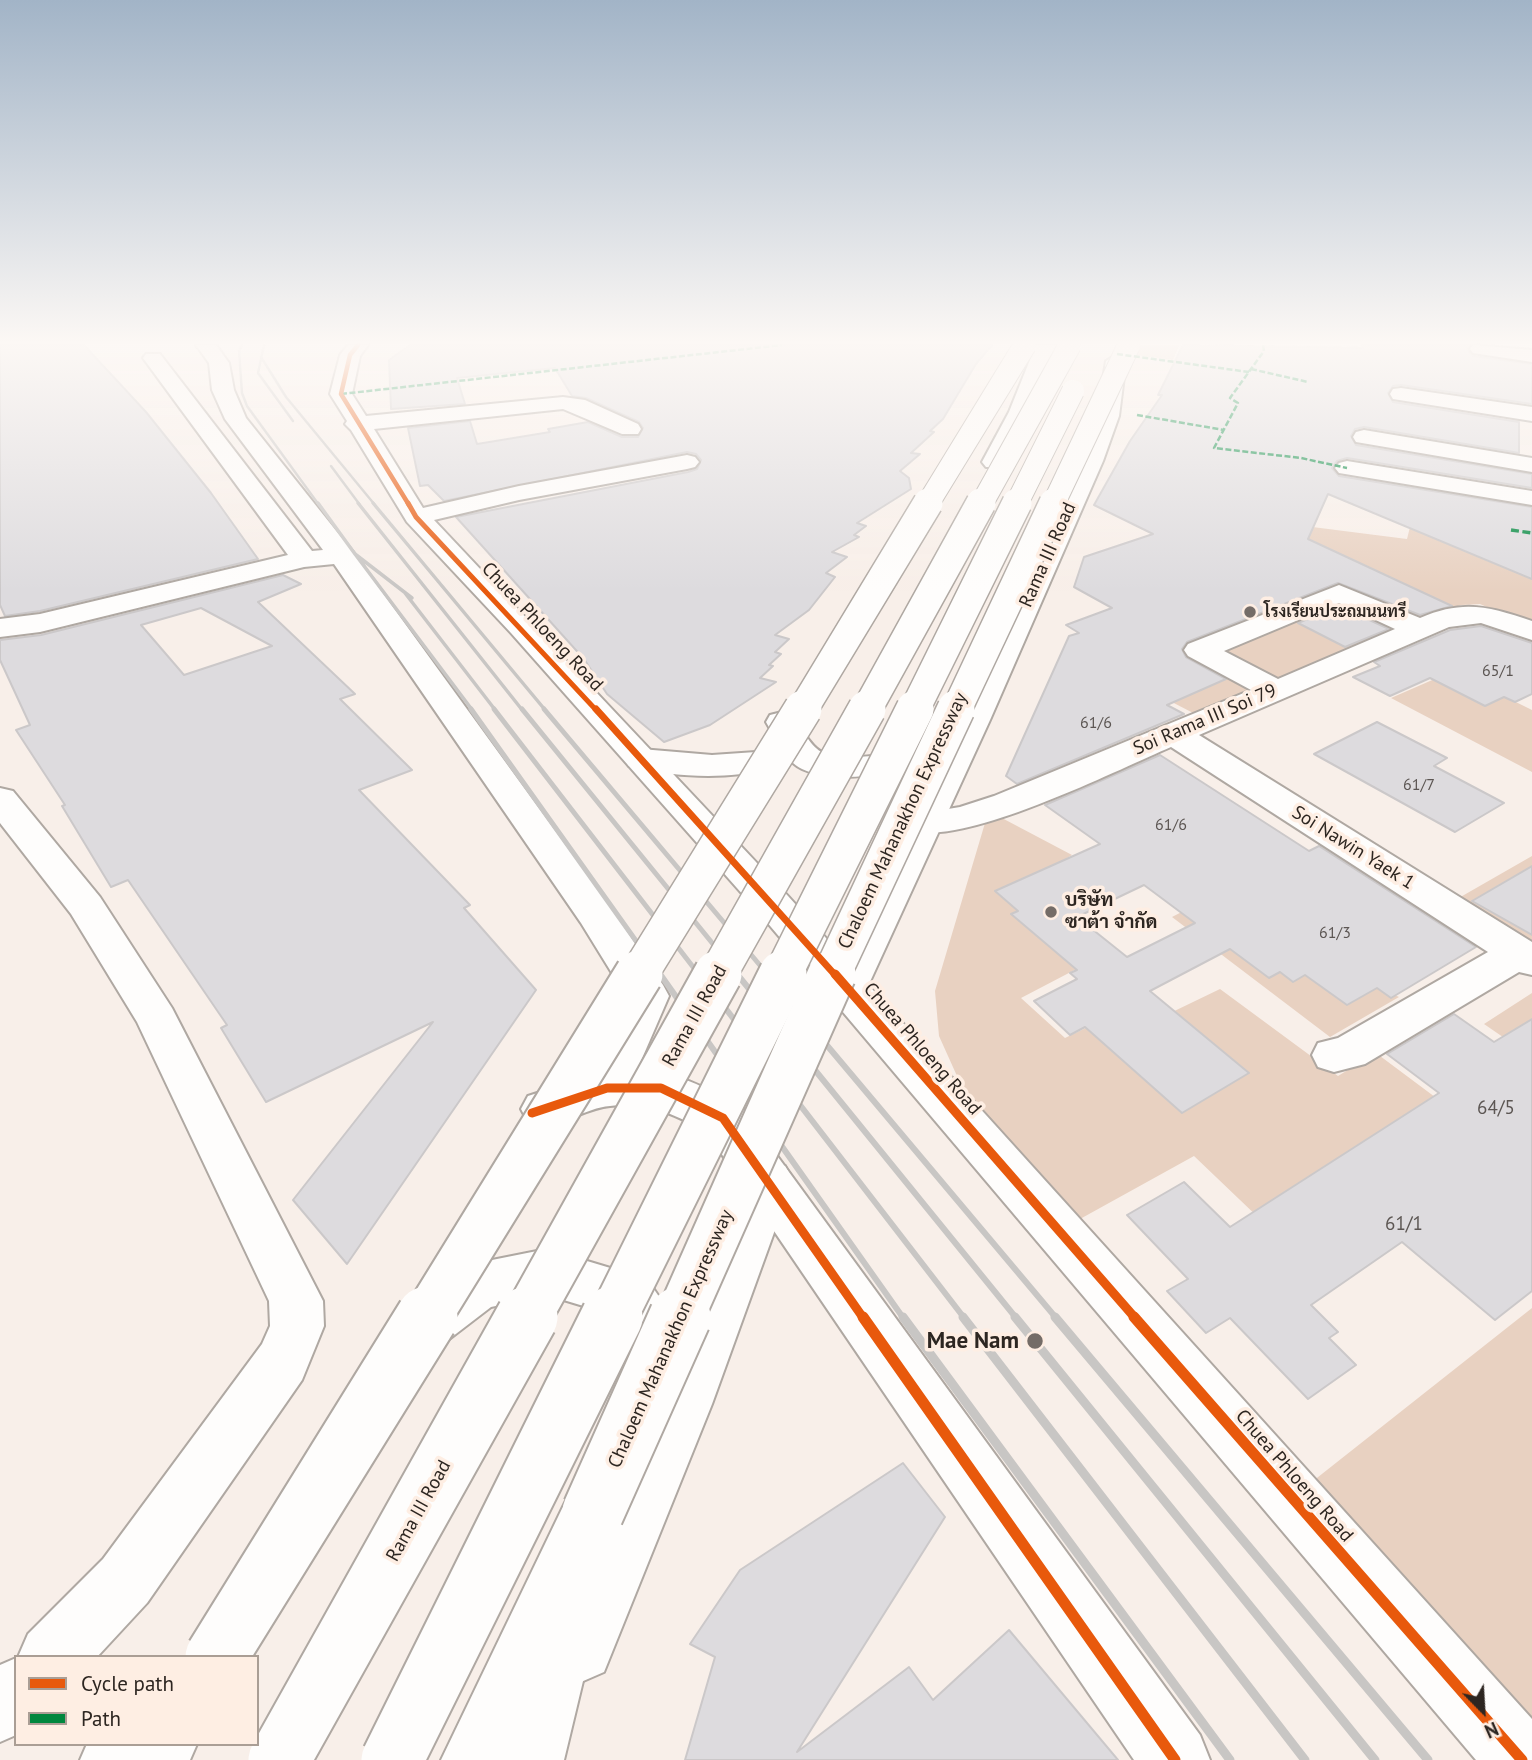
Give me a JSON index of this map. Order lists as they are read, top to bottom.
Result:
{
  "streets": {
    "main road": [
      "Rama III Road",
      "Chuea Phloeng Road",
      "Soi Rama III Soi 79",
      "Chaloem Mahanakhon Expressway",
      "Soi Nawin Yaek 1"
    ]
  },
  "crossings": [
    ["Rama III Road", "Chuea Phloeng Road"],
    ["Rama III Road", "Soi Rama III Soi 79"],
    ["Soi Rama III Soi 79", "Soi Nawin Yaek 1"]
  ],
  "places": ["โรงเรียนประถมนนทรี", "บริษัท ซาต้า จำกัด", "Mae Nam"],
  "house_numbers": [
    "65/1",
    "61/6",
    "61/7",
    "61/6",
    "61/3",
    "64/5",
    "61/1"
  ],
  "legend": ["Cycle path", "Path"],
  "north": "bottom right"
}
